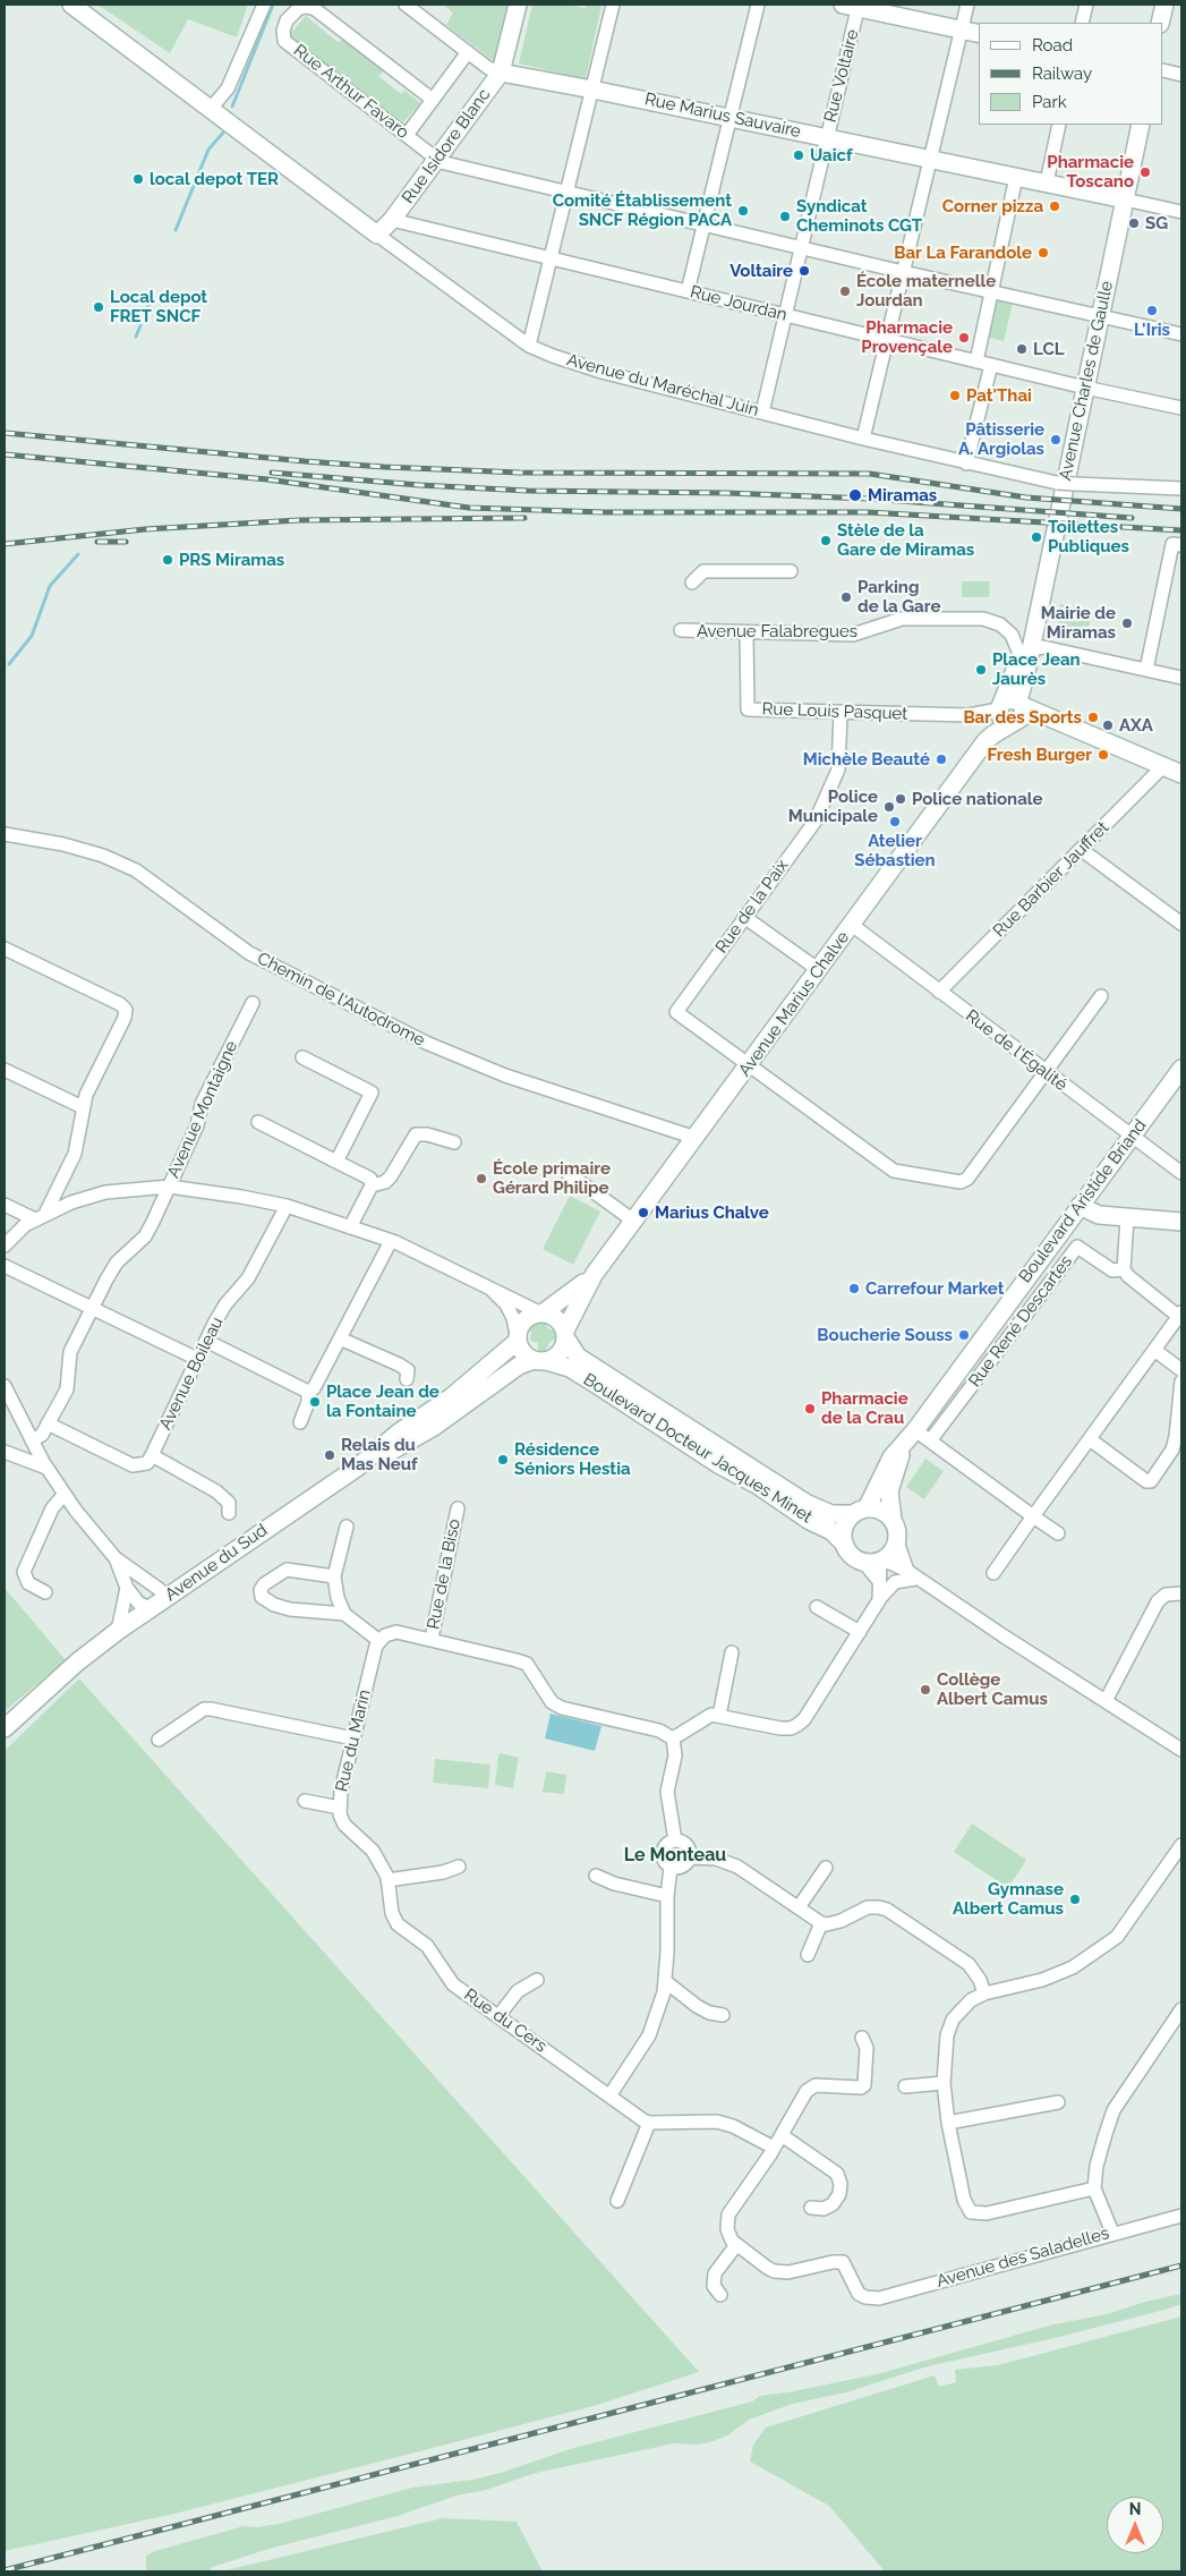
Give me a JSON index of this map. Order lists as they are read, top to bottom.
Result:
{
  "streets": {
    "main road": [
      "Rue Marius Sauvaire",
      "Rue Isidore Blanc",
      "Avenue Charles de Gaulle",
      "Avenue du Maréchal Juin",
      "Avenue Marius Chalve",
      "Boulevard Aristide Briand",
      "Boulevard Docteur Jacques Minet",
      "Avenue du Sud"
    ],
    "street": [
      "Rue Voltaire",
      "Rue Arthur Favaro",
      "Rue Jourdan",
      "Avenue Falabregues",
      "Rue Louis Pasquet",
      "Rue Barbier Jauffret",
      "Rue de la Paix",
      "Chemin de l'Autodrome",
      "Rue de l'Égalité",
      "Avenue Montaigne",
      "Rue René Descartes",
      "Avenue Boileau",
      "Rue de la Biso",
      "Rue du Marin",
      "Rue du Cers",
      "Avenue des Saladelles"
    ]
  },
  "crossings": [
    ["Rue Voltaire", "Rue Marius Sauvaire"],
    ["Rue Voltaire", "Rue Jourdan"],
    ["Rue Voltaire", "Avenue du Maréchal Juin"],
    ["Rue Arthur Favaro", "Rue Isidore Blanc"],
    ["Rue Marius Sauvaire", "Rue Isidore Blanc"],
    ["Rue Marius Sauvaire", "Avenue Charles de Gaulle"],
    ["Rue Isidore Blanc", "Rue Jourdan"],
    ["Rue Isidore Blanc", "Avenue du Maréchal Juin"],
    ["Rue Jourdan", "Avenue Charles de Gaulle"],
    ["Avenue Charles de Gaulle", "Avenue Falabregues"],
    ["Avenue Falabregues", "Rue Louis Pasquet"],
    ["Rue Louis Pasquet", "Rue de la Paix"],
    ["Rue Louis Pasquet", "Avenue Marius Chalve"],
    ["Rue Barbier Jauffret", "Rue de l'Égalité"],
    ["Rue de la Paix", "Avenue Marius Chalve"],
    ["Chemin de l'Autodrome", "Avenue Marius Chalve"],
    ["Avenue Marius Chalve", "Rue de l'Égalité"],
    ["Avenue Marius Chalve", "Boulevard Docteur Jacques Minet"],
    ["Avenue Marius Chalve", "Avenue du Sud"],
    ["Rue de l'Égalité", "Boulevard Aristide Briand"],
    ["Boulevard Aristide Briand", "Boulevard Docteur Jacques Minet"],
    ["Boulevard Docteur Jacques Minet", "Avenue du Sud"],
    ["Rue du Marin", "Rue du Cers"]
  ],
  "districts": ["Le Monteau"],
  "places": [
    "Uaicf",
    "Pharmacie Toscano",
    "local depot TER",
    "Corner pizza",
    "Comité Établissement SNCF Région PACA",
    "Syndicat Cheminots CGT",
    "SG",
    "Bar La Farandole",
    "Voltaire",
    "École maternelle Jourdan",
    "Local depot FRET SNCF",
    "L'Iris",
    "Pharmacie Provençale",
    "LCL",
    "Pat'Thai",
    "Pâtisserie A. Argiolas",
    "Miramas",
    "Toilettes Publiques",
    "Stèle de la Gare de Miramas",
    "PRS Miramas",
    "Parking de la Gare",
    "Mairie de Miramas",
    "Place Jean Jaurès",
    "Bar des Sports",
    "AXA",
    "Fresh Burger",
    "Michèle Beauté",
    "Police nationale",
    "Police Municipale",
    "Atelier Sébastien",
    "École primaire Gérard Philipe",
    "Marius Chalve",
    "Carrefour Market",
    "Boucherie Souss",
    "Place Jean de la Fontaine",
    "Pharmacie de la Crau",
    "Relais du Mas Neuf",
    "Résidence Séniors Hestia",
    "Collège Albert Camus",
    "Gymnase Albert Camus"
  ],
  "legend": ["Road", "Railway", "Park"],
  "north": "top"
}
